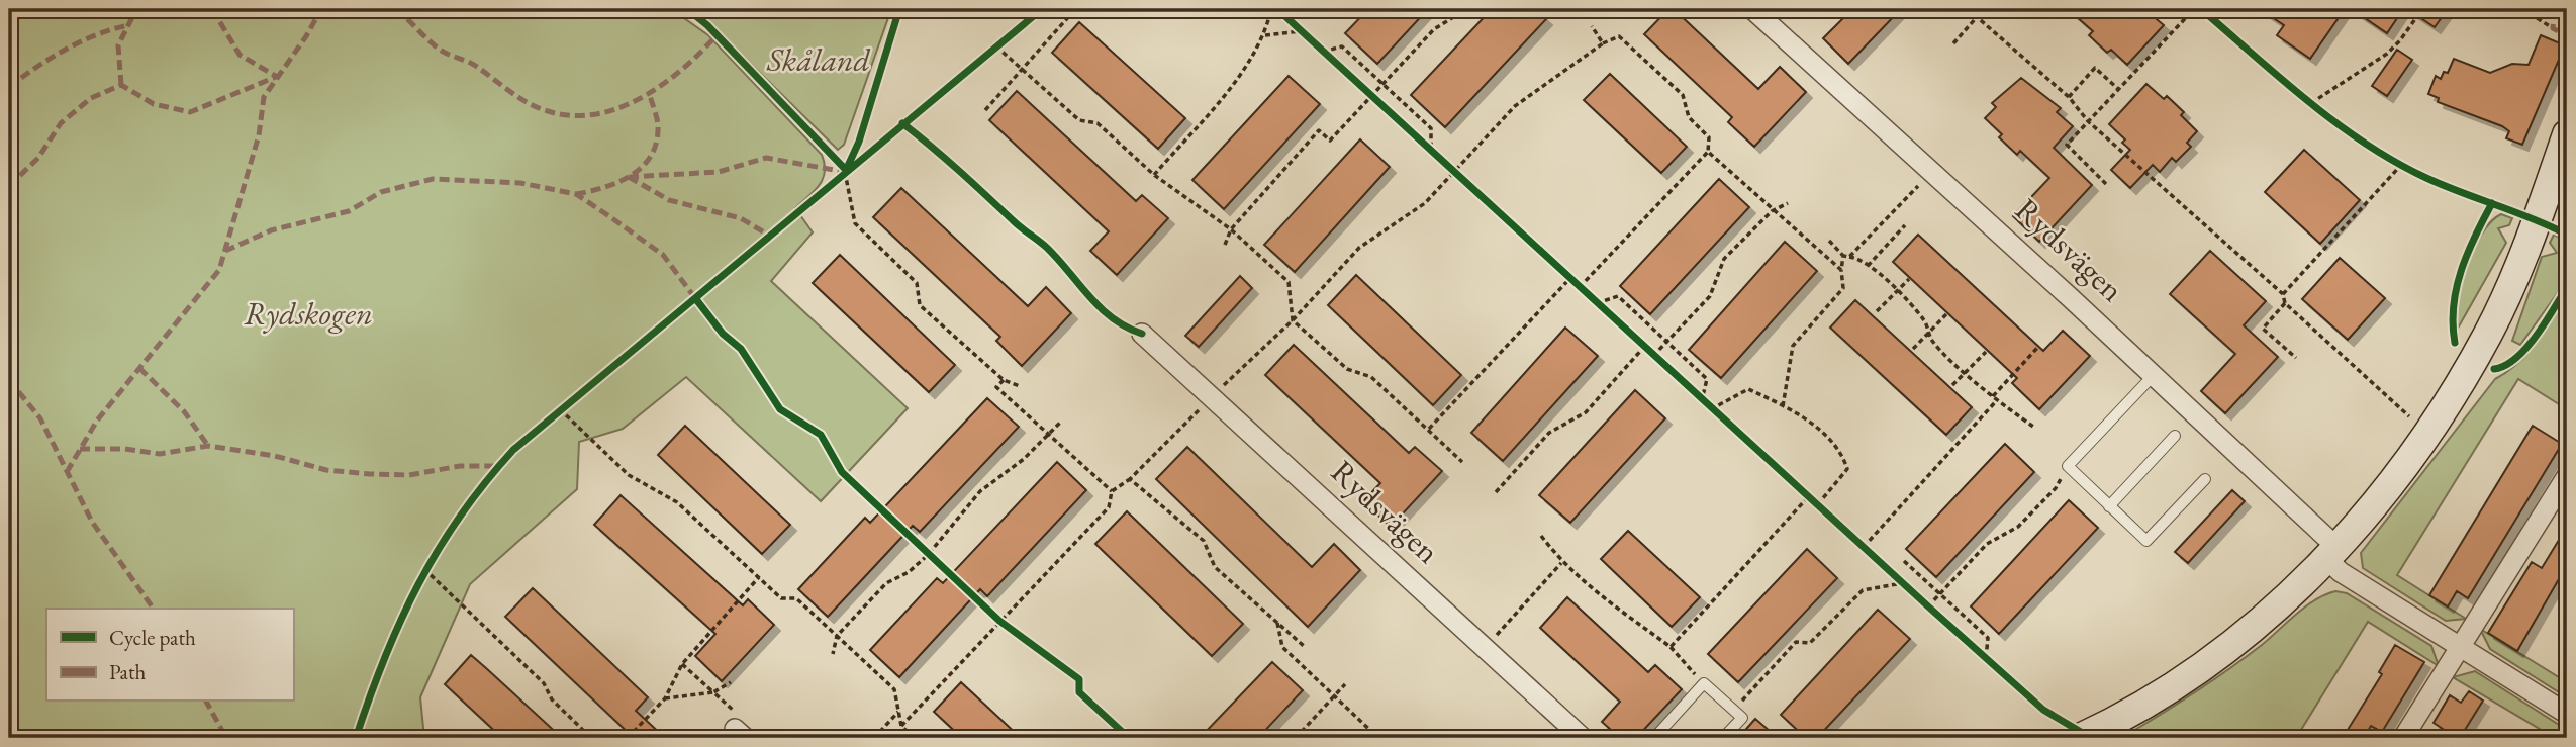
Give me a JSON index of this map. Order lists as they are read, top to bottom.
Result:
{
  "streets": {
    "street": ["Rydsvägen"]
  },
  "parks": ["Skåland", "Rydskogen"],
  "legend": ["Cycle path", "Path"]
}
